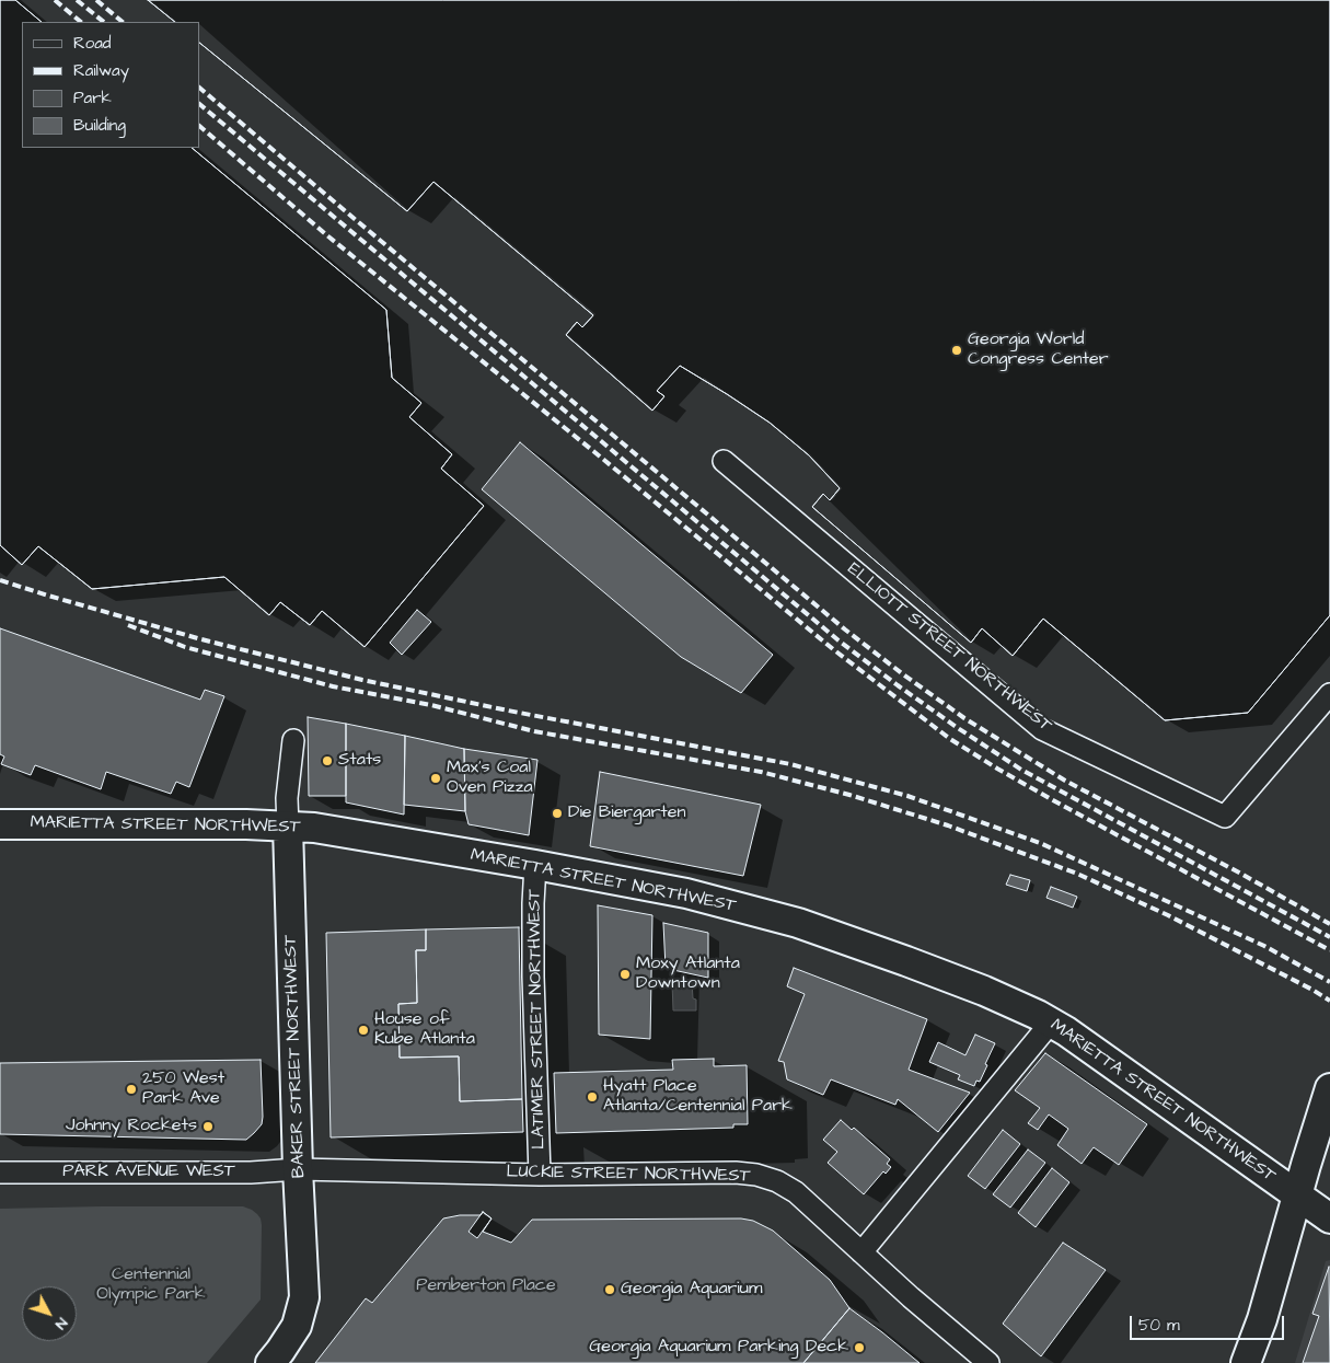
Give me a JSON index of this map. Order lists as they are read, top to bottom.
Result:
{
  "streets": {
    "main road": ["MARIETTA STREET NORTHWEST", "BAKER STREET NORTHWEST"],
    "street": [
      "ELLIOTT STREET NORTHWEST",
      "LATIMER STREET NORTHWEST",
      "PARK AVENUE WEST",
      "LUCKIE STREET NORTHWEST"
    ]
  },
  "crossings": [
    ["MARIETTA STREET NORTHWEST", "LATIMER STREET NORTHWEST"],
    ["MARIETTA STREET NORTHWEST", "BAKER STREET NORTHWEST"],
    ["LATIMER STREET NORTHWEST", "LUCKIE STREET NORTHWEST"],
    ["BAKER STREET NORTHWEST", "PARK AVENUE WEST"],
    ["BAKER STREET NORTHWEST", "LUCKIE STREET NORTHWEST"],
    ["PARK AVENUE WEST", "LUCKIE STREET NORTHWEST"]
  ],
  "parks": ["Centennial Olympic Park", "Pemberton Place"],
  "places": [
    "Georgia World Congress Center",
    "Stats",
    "Max's Coal Oven Pizza",
    "Die Biergarten",
    "Moxy Atlanta Downtown",
    "House of Kube Atlanta",
    "250 West Park Ave",
    "Hyatt Place Atlanta/Centennial Park",
    "Johnny Rockets",
    "Georgia Aquarium",
    "Georgia Aquarium Parking Deck"
  ],
  "legend": [
    "Road",
    "Railway",
    "Park",
    "Building"
  ],
  "scale_bar": "50 m",
  "north": "bottom right"
}
